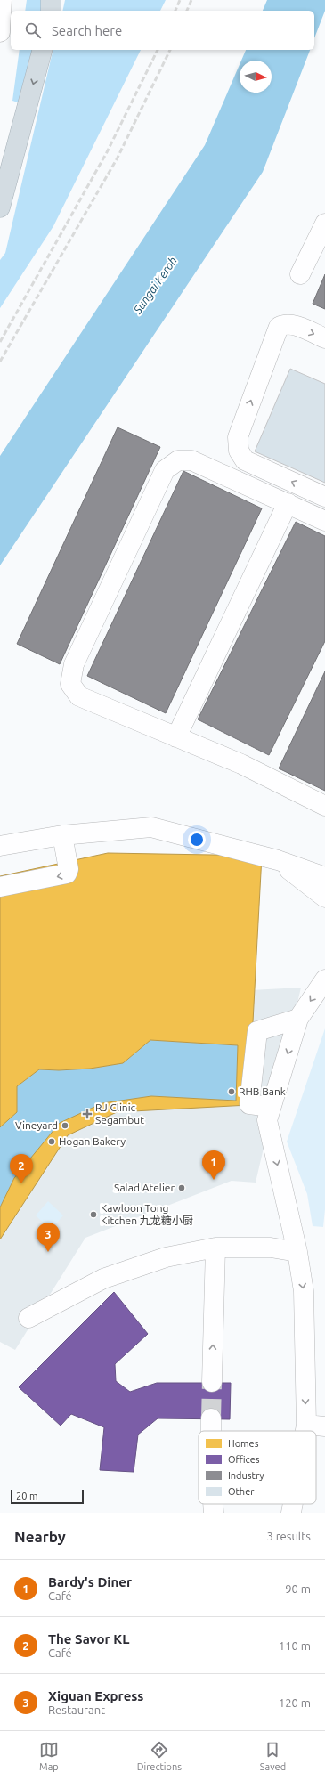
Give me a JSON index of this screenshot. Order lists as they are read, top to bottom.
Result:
{
  "water": ["Sungai Keroh"],
  "places": {
    "other": [
      "RHB Bank",
      "Vineyard",
      "Hogan Bakery",
      "Salad Atelier",
      "Kawloon Tong Kitchen 九龙糖小厨"
    ],
    "health": ["RJ Clinic Segambut"]
  },
  "legend": [
    "Homes",
    "Offices",
    "Industry",
    "Other"
  ],
  "scale_bar": "20 m",
  "north": "right",
  "page": {
    "search": "Search here",
    "pins": ["1", "2", "3"],
    "scale": "20 m",
    "heading": ["Nearby", "3 results"],
    "list": [
      {
        "mark": "1",
        "name": "Bardy's Diner",
        "note": "Café",
        "value": "90 m"
      },
      {
        "mark": "2",
        "name": "The Savor KL",
        "note": "Café",
        "value": "110 m"
      },
      {
        "mark": "3",
        "name": "Xiguan Express",
        "note": "Restaurant",
        "value": "120 m"
      }
    ],
    "nav": ["Map", "Directions", "Saved"]
  }
}
